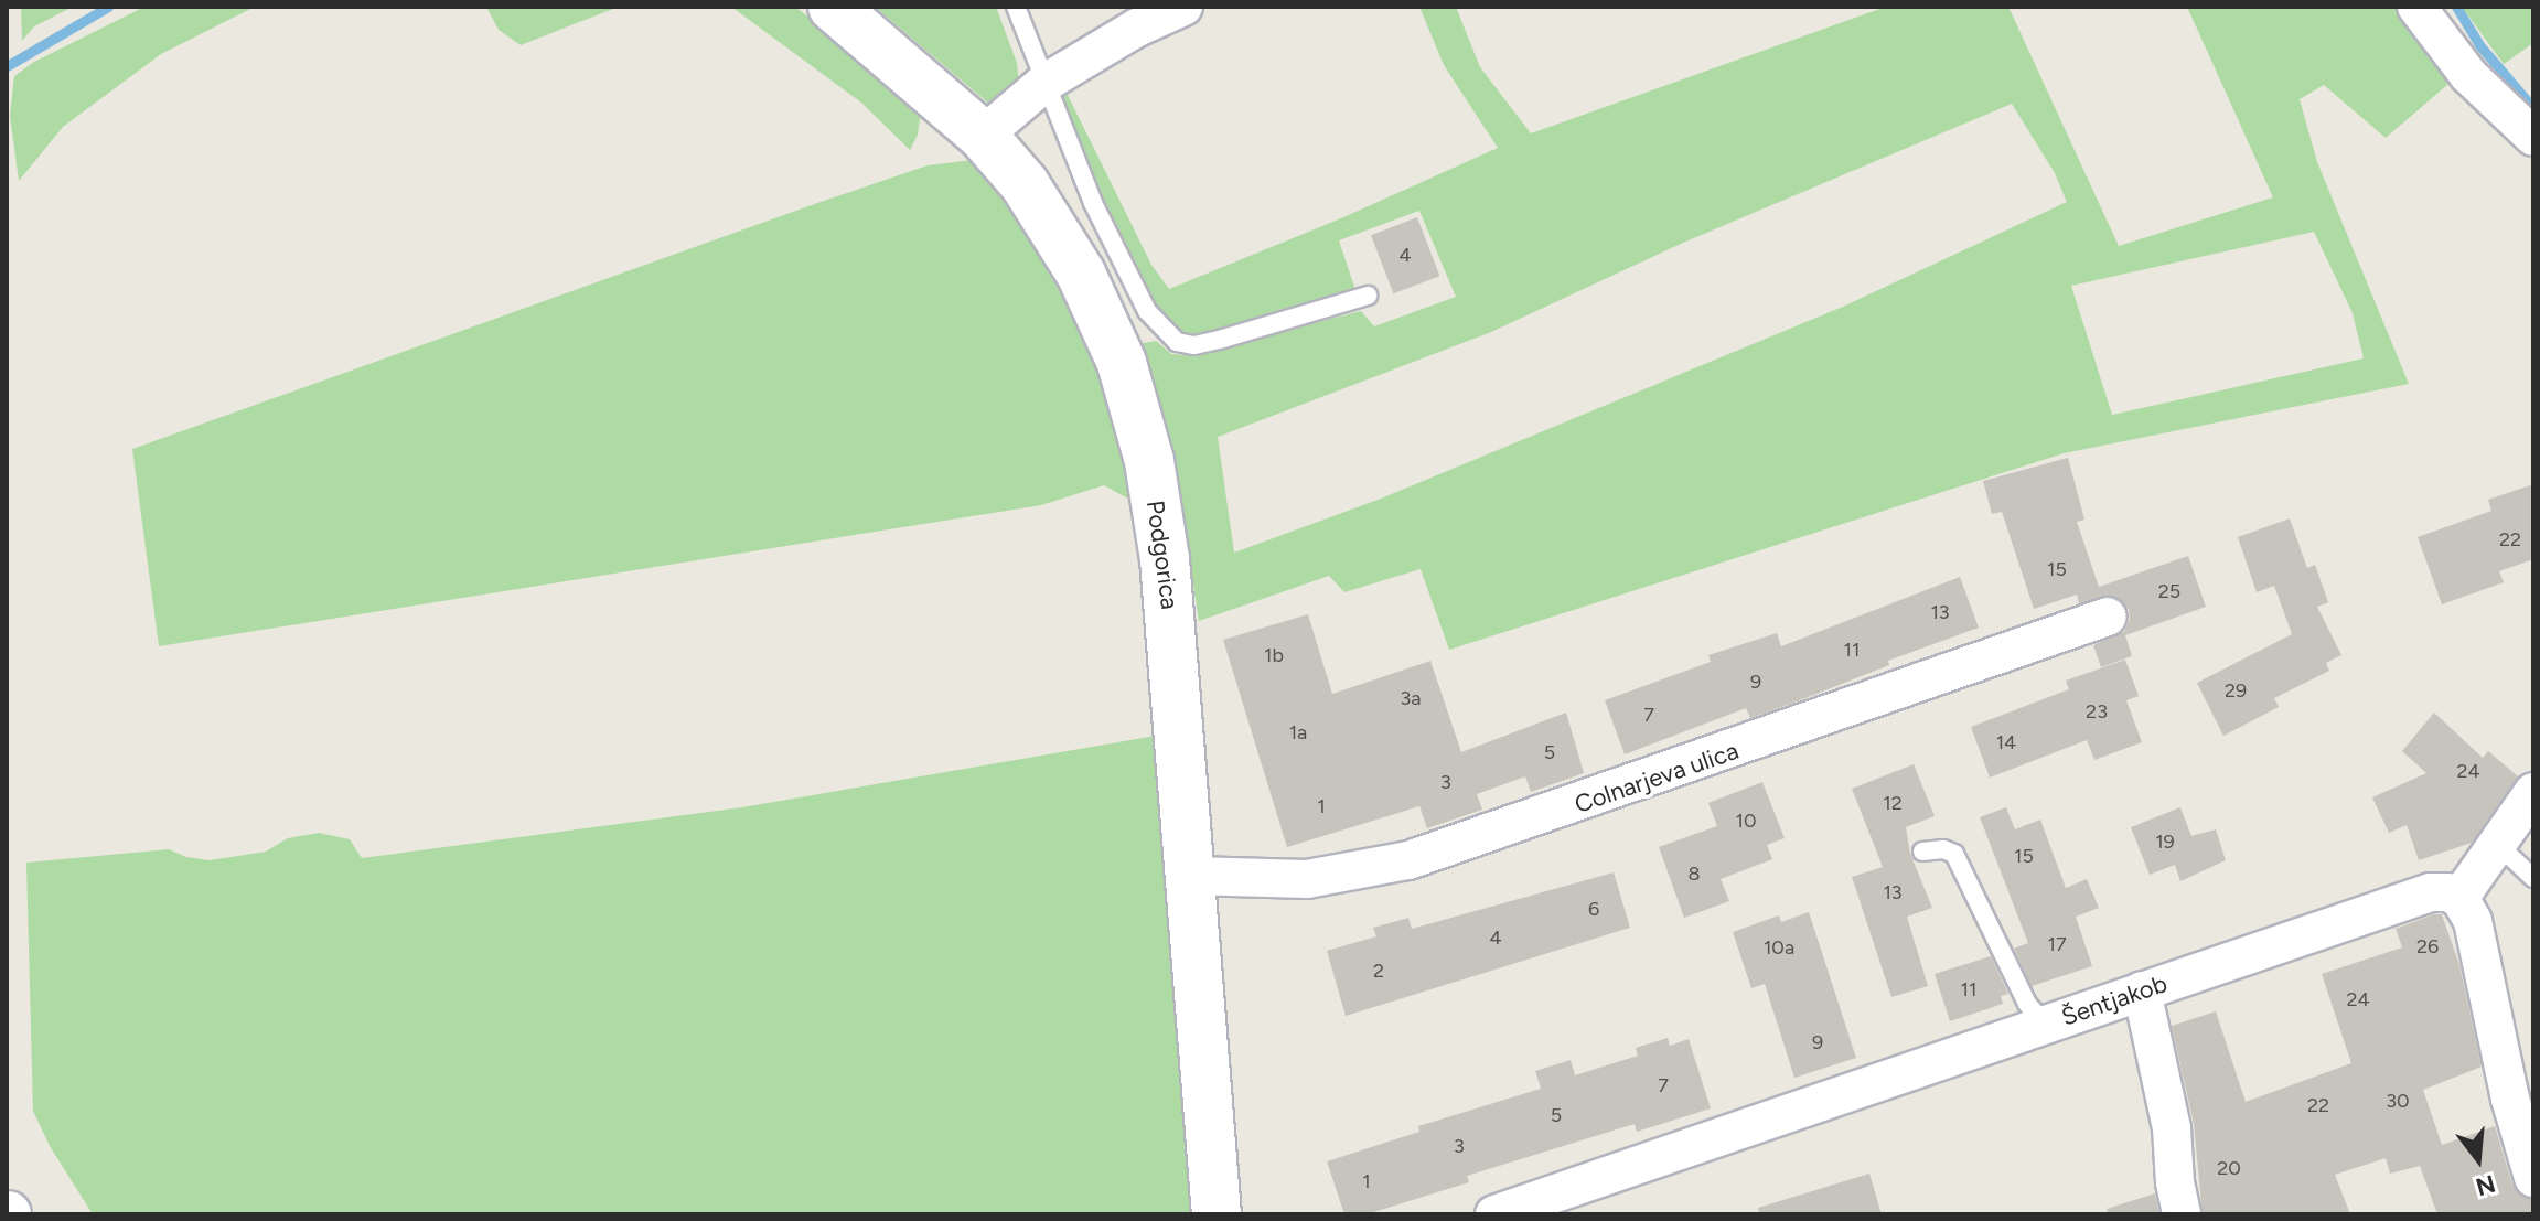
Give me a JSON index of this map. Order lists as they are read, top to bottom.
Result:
{
  "streets": {
    "main road": ["Podgorica"],
    "street": ["Colnarjeva ulica", "Šentjakob"]
  },
  "crossings": [
    ["Podgorica", "Colnarjeva ulica"]
  ],
  "house_numbers": [
    "4",
    "22",
    "15",
    "25",
    "13",
    "11",
    "1b",
    "9",
    "29",
    "3a",
    "23",
    "7",
    "1a",
    "14",
    "5",
    "24",
    "3",
    "12",
    "1",
    "10",
    "19",
    "15",
    "8",
    "13",
    "6",
    "4",
    "17",
    "26",
    "10a",
    "2",
    "11",
    "24",
    "9",
    "7",
    "30",
    "22",
    "5",
    "3",
    "20",
    "1"
  ],
  "north": "bottom"
}
